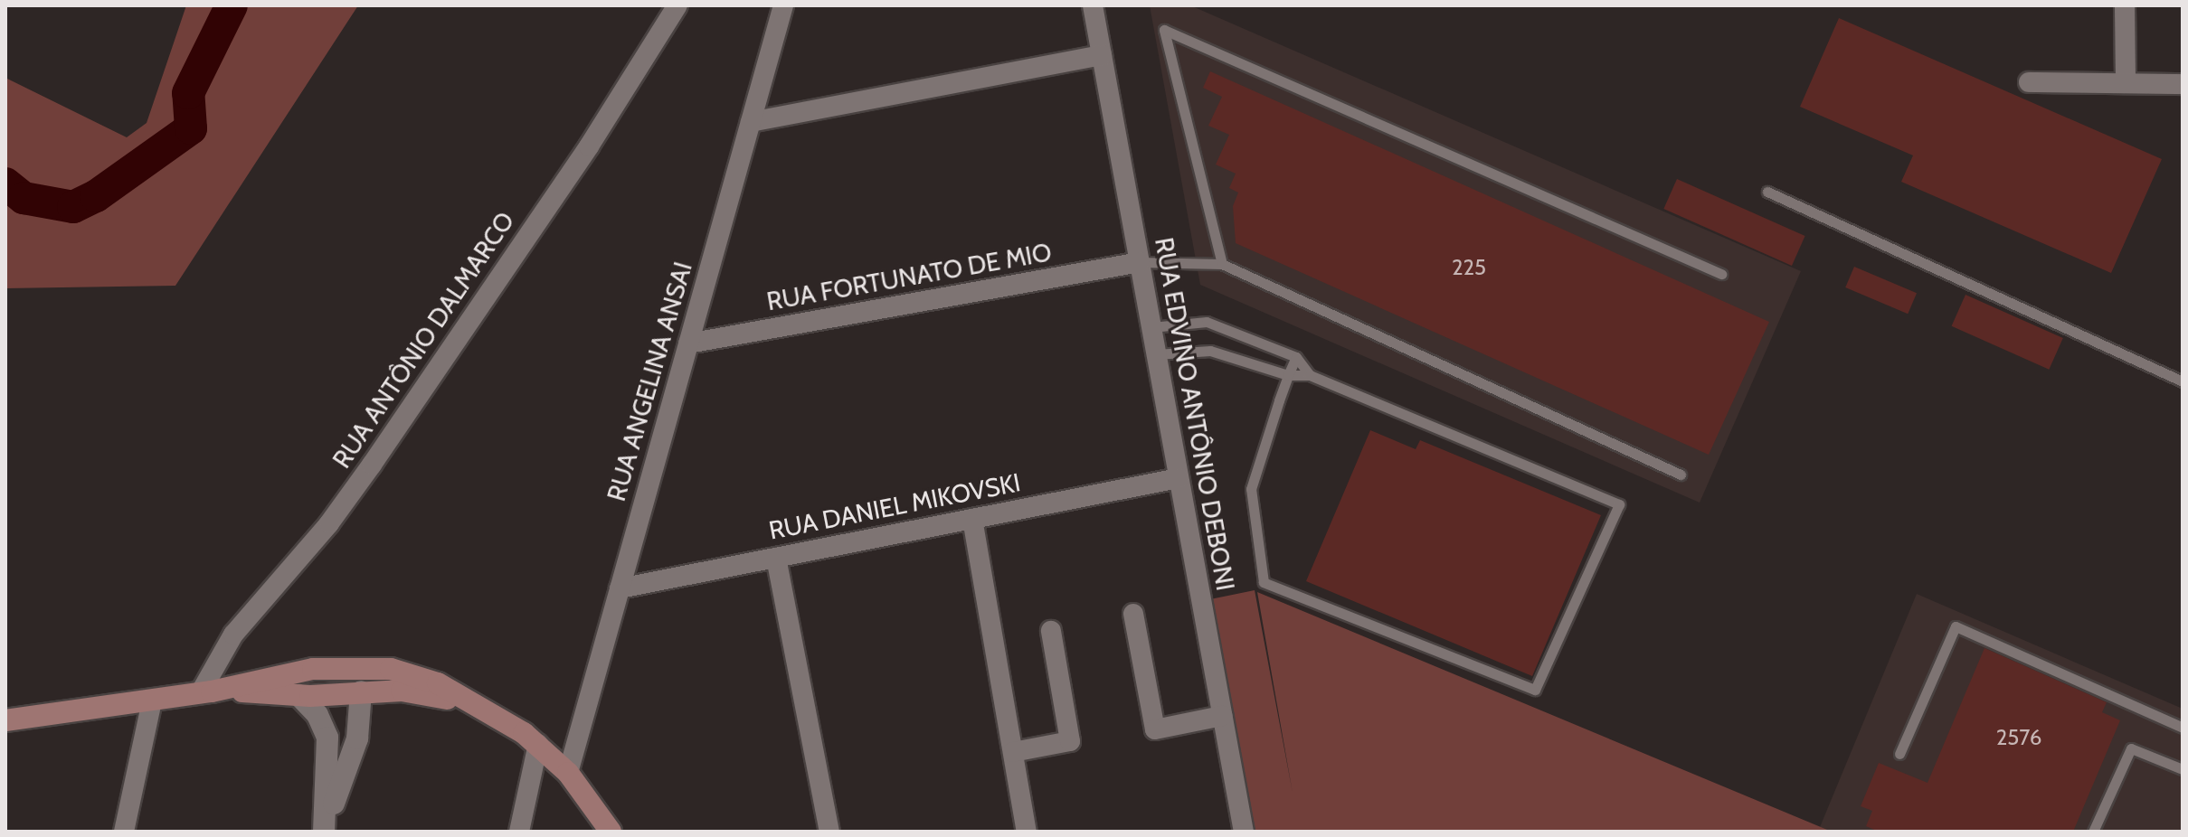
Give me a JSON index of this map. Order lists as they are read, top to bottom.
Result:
{
  "streets": {
    "street": [
      "RUA FORTUNATO DE MIO",
      "RUA ANTÔNIO DALMARCO",
      "RUA ANGELINA ANSAI",
      "RUA EDVINO ANTÔNIO DEBONI",
      "RUA DANIEL MIKOVSKI"
    ]
  },
  "crossings": [
    ["RUA FORTUNATO DE MIO", "RUA ANGELINA ANSAI"],
    ["RUA FORTUNATO DE MIO", "RUA EDVINO ANTÔNIO DEBONI"],
    ["RUA ANGELINA ANSAI", "RUA DANIEL MIKOVSKI"],
    ["RUA EDVINO ANTÔNIO DEBONI", "RUA DANIEL MIKOVSKI"]
  ],
  "house_numbers": ["225", "2576"]
}
